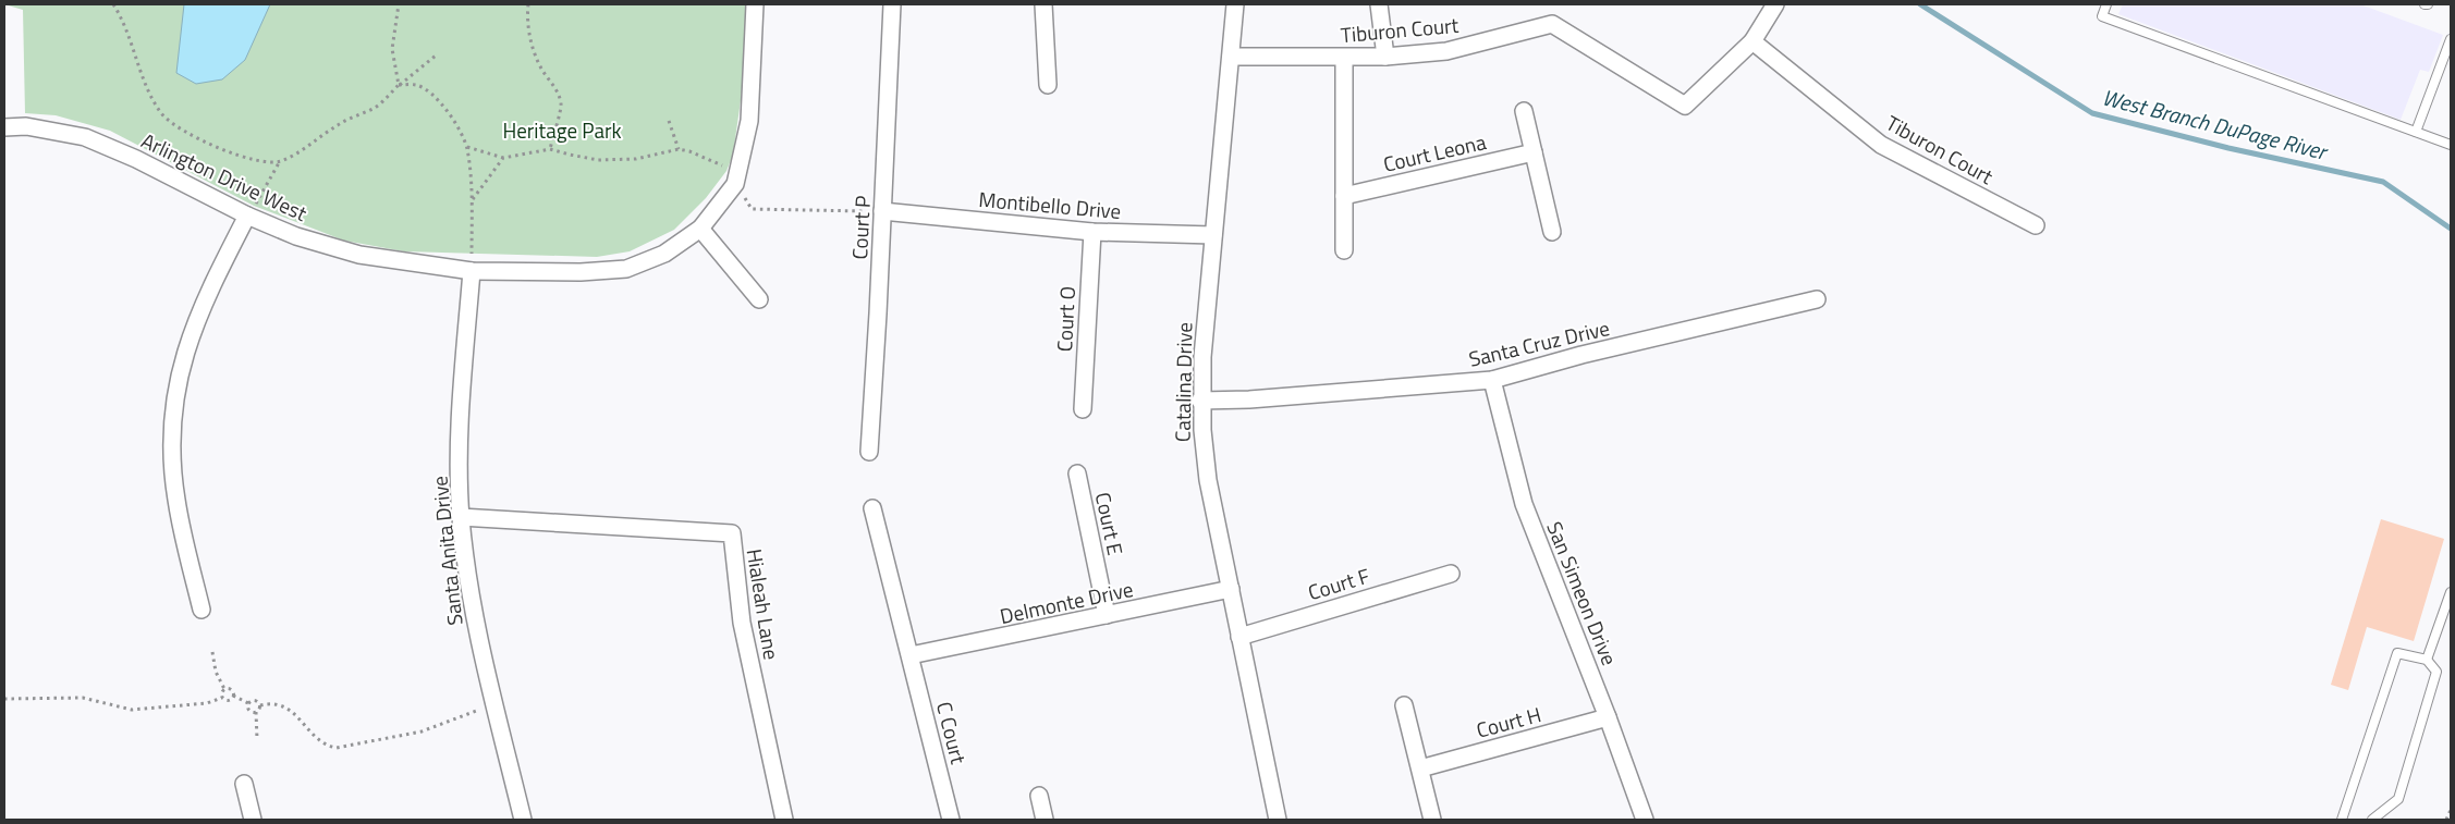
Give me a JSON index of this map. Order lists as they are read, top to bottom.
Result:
{
  "streets": {
    "street": [
      "Tiburon Court",
      "Court Leona",
      "Arlington Drive West",
      "Montibello Drive",
      "Court P",
      "Court O",
      "Santa Cruz Drive",
      "Catalina Drive",
      "Court E",
      "Santa Anita Drive",
      "Court F",
      "San Simeon Drive",
      "Delmonte Drive",
      "Hialeah Lane",
      "Court H",
      "C Court"
    ]
  },
  "crossings": [
    ["Tiburon Court", "Catalina Drive"],
    ["Arlington Drive West", "Santa Anita Drive"],
    ["Montibello Drive", "Court P"],
    ["Montibello Drive", "Court O"],
    ["Montibello Drive", "Catalina Drive"],
    ["Santa Cruz Drive", "Catalina Drive"],
    ["Santa Cruz Drive", "San Simeon Drive"],
    ["Catalina Drive", "Court F"],
    ["Catalina Drive", "Delmonte Drive"],
    ["Court E", "Delmonte Drive"],
    ["Santa Anita Drive", "Hialeah Lane"],
    ["San Simeon Drive", "Court H"],
    ["Delmonte Drive", "C Court"]
  ],
  "water": ["West Branch DuPage River"],
  "parks": ["Heritage Park"]
}
